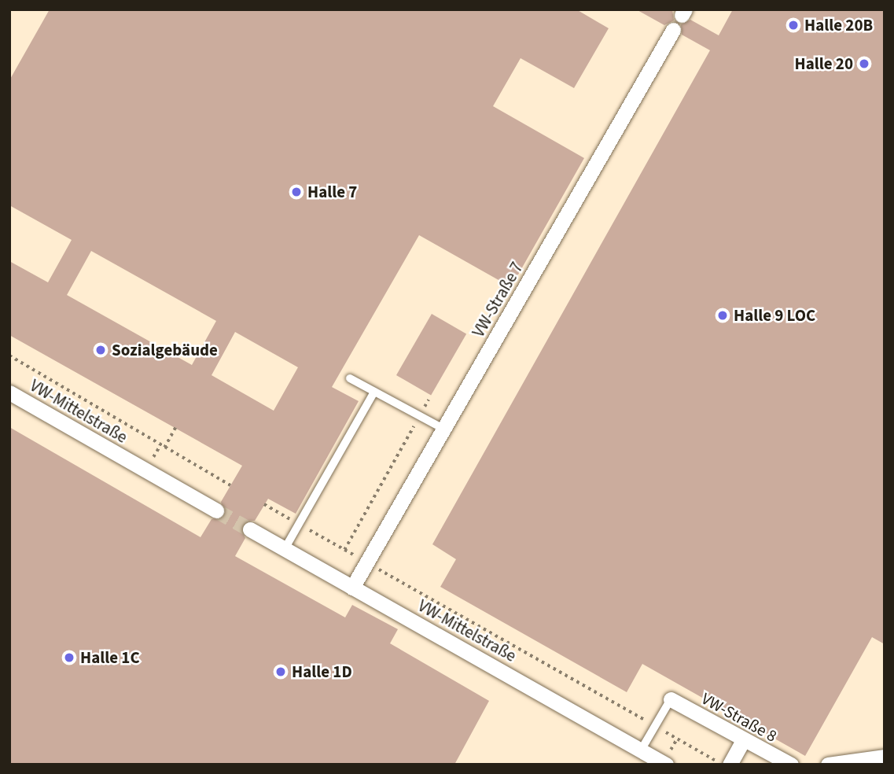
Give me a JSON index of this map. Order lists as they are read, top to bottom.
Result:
{
  "streets": {
    "street": ["VW-Straße 7", "VW-Mittelstraße", "VW-Straße 8"]
  },
  "crossings": [
    ["VW-Straße 7", "VW-Mittelstraße"]
  ],
  "places": [
    "Halle 20B",
    "Halle 20",
    "Halle 7",
    "Halle 9 LOC",
    "Sozialgebäude",
    "Halle 1C",
    "Halle 1D"
  ]
}
